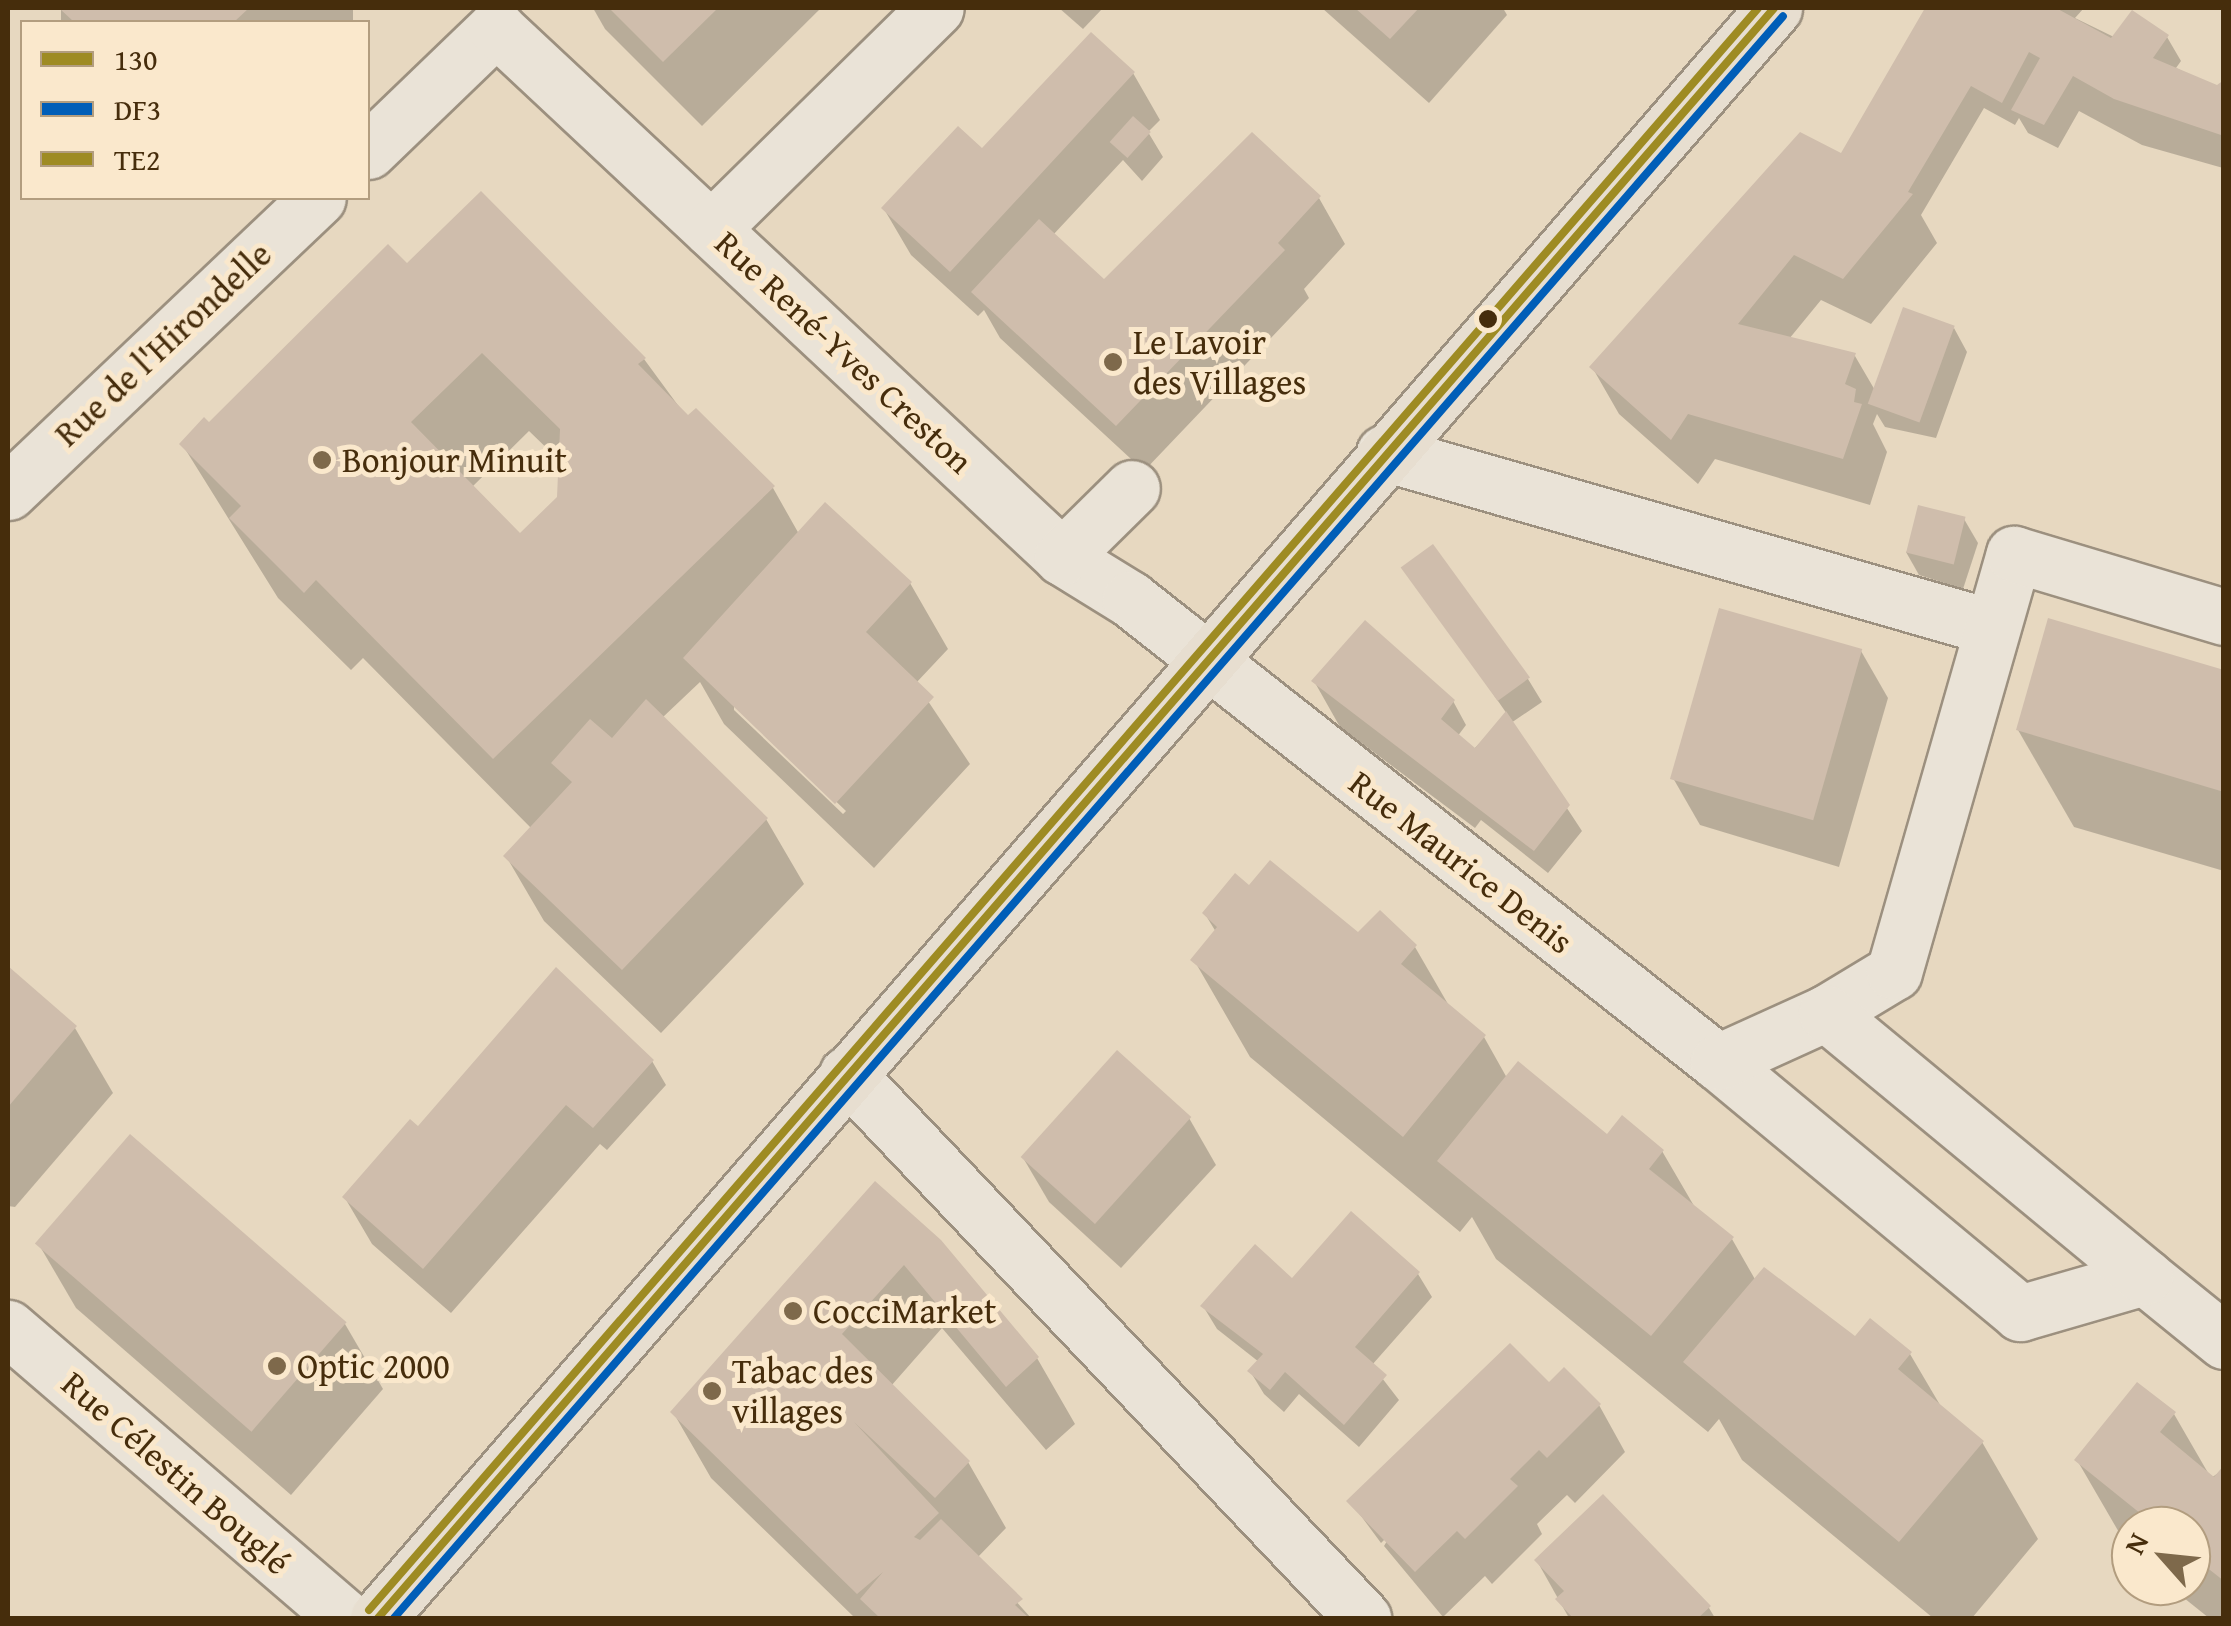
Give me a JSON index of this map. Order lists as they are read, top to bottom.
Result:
{
  "streets": {
    "street": [
      "Rue de l'Hirondelle",
      "Rue René-Yves Creston",
      "Rue Maurice Denis",
      "Rue Célestin Bouglé"
    ]
  },
  "crossings": [
    ["Rue René-Yves Creston", "Rue Maurice Denis"]
  ],
  "places": [
    "Le Lavoir des Villages",
    "Bonjour Minuit",
    "CocciMarket",
    "Optic 2000",
    "Tabac des villages"
  ],
  "lines": ["transit line 130", "transit line TE2", "transit line DF3"],
  "legend": ["130", "DF3", "TE2"],
  "north": "top left"
}
